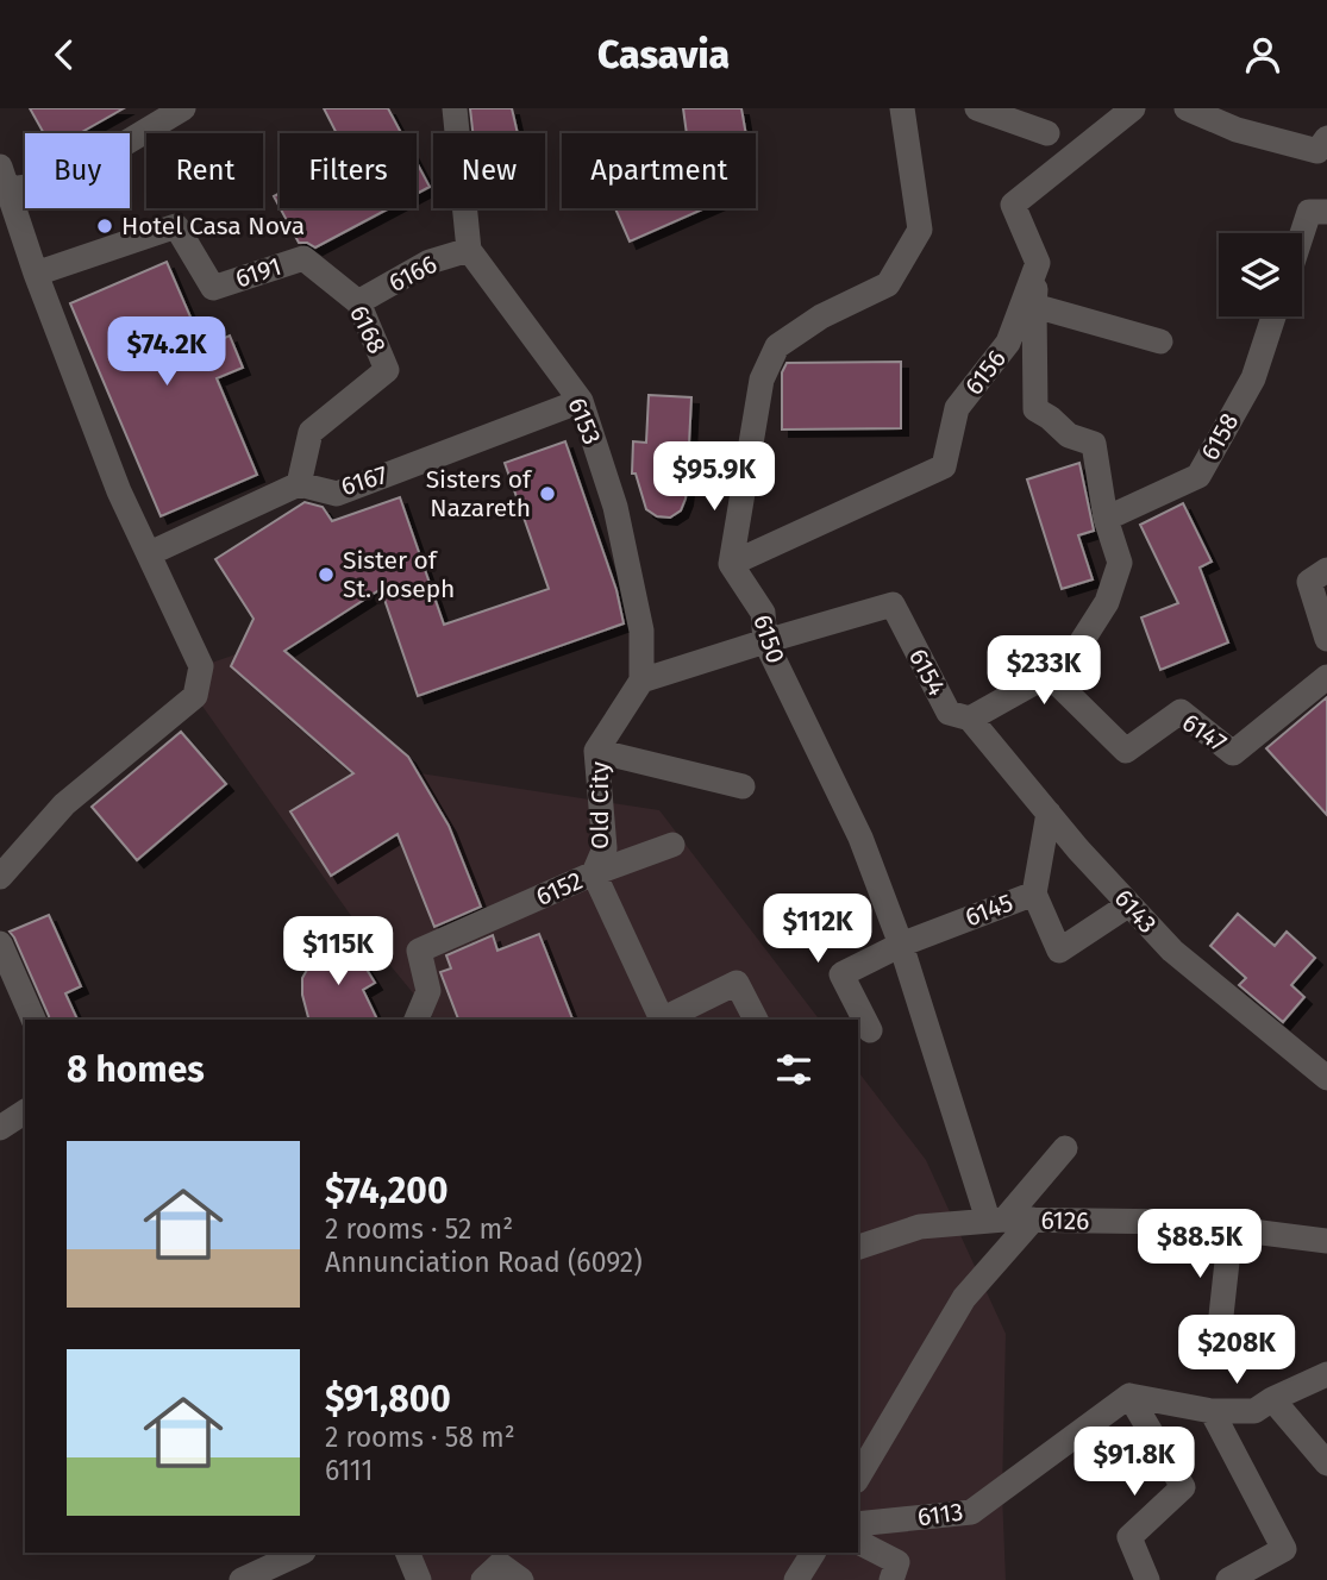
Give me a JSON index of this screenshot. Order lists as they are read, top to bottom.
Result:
{
  "streets": {
    "street": [
      "6191",
      "6166",
      "6168",
      "6156",
      "6153",
      "6158",
      "6167",
      "6150",
      "6154",
      "6147",
      "Old City",
      "6152",
      "6145",
      "6143",
      "6126",
      "6113"
    ]
  },
  "crossings": [
    ["6191", "6168"],
    ["6166", "6168"],
    ["6166", "6153"],
    ["6168", "6167"],
    ["6156", "6150"],
    ["6153", "6167"],
    ["6153", "6154"],
    ["6158", "6154"],
    ["6150", "6154"],
    ["6150", "6145"],
    ["6150", "6126"],
    ["6154", "6147"],
    ["6154", "6143"],
    ["Old City", "6152"],
    ["6145", "6143"]
  ],
  "places": ["Hotel Casa Nova", "Sisters of Nazareth", "Sister of St. Joseph"],
  "page": {
    "header": "Casavia",
    "chip": [
      "Buy",
      "Rent",
      "Filters",
      "New",
      "Apartment"
    ],
    "price": [
      "$74.2K",
      "$95.9K",
      "$233K",
      "$112K",
      "$115K",
      "$88.5K",
      "$208K",
      "$91.8K"
    ],
    "heading": "8 homes",
    "list": [
      {
        "name": "$74,200",
        "note": "2 rooms · 52 m² · Annunciation Road (6092)"
      },
      {
        "name": "$91,800",
        "note": "2 rooms · 58 m² · 6111"
      }
    ]
  }
}
